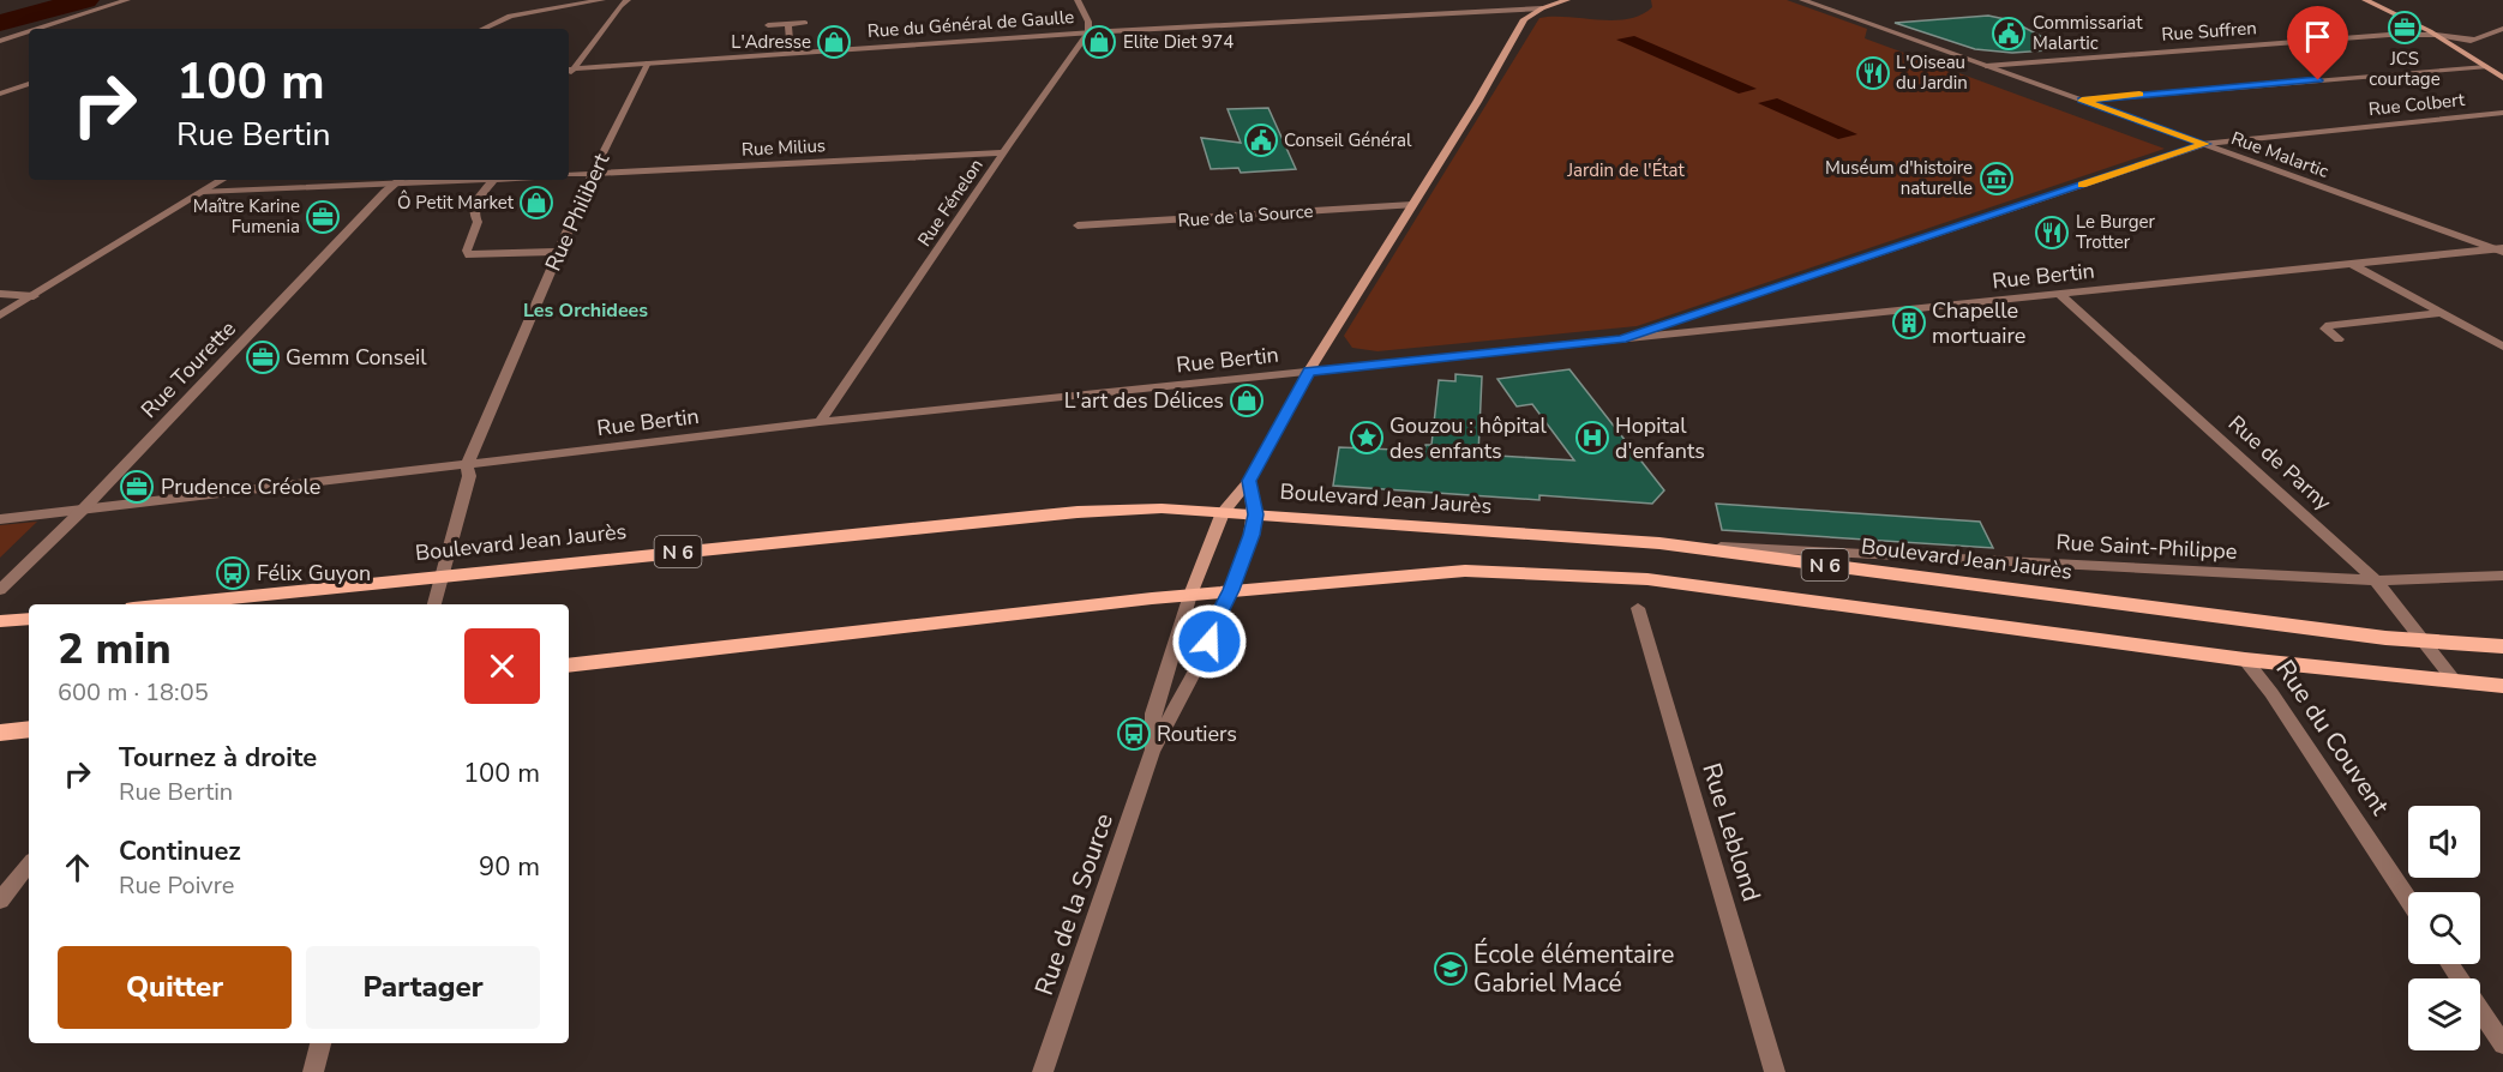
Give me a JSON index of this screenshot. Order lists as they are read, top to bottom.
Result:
{
  "streets": {
    "main road": ["Rue de la Source", "Boulevard Jean Jaurès", "N 6"],
    "street": [
      "Rue du Général de Gaulle",
      "Rue Suffren",
      "Rue Colbert",
      "Rue Milius",
      "Rue Malartic",
      "Rue Fénelon",
      "Rue Philibert",
      "Rue Bertin",
      "Rue Tourette",
      "Rue de Parny",
      "Rue Saint-Philippe",
      "Rue du Couvent",
      "Rue Leblond"
    ]
  },
  "crossings": [
    ["Rue du Général de Gaulle", "Rue Fénelon"],
    ["Rue du Général de Gaulle", "Rue Philibert"],
    ["Rue du Général de Gaulle", "Rue de la Source"],
    ["Rue Suffren", "Rue Malartic"],
    ["Rue Colbert", "Rue Malartic"],
    ["Rue Milius", "Rue Fénelon"],
    ["Rue Milius", "Rue Philibert"],
    ["Rue Malartic", "Rue Bertin"],
    ["Rue Fénelon", "Rue Bertin"],
    ["Rue Philibert", "Rue Bertin"],
    ["Rue Philibert", "Boulevard Jean Jaurès"],
    ["Rue de la Source", "Rue Bertin"],
    ["Rue de la Source", "Boulevard Jean Jaurès"],
    ["Rue de la Source", "N 6"],
    ["Rue Bertin", "Rue Tourette"],
    ["Rue Bertin", "Rue de Parny"],
    ["Rue de Parny", "Boulevard Jean Jaurès"],
    ["Rue de Parny", "Rue Saint-Philippe"],
    ["Rue de Parny", "N 6"],
    ["Boulevard Jean Jaurès", "Rue Saint-Philippe"],
    ["N 6", "Rue du Couvent"]
  ],
  "districts": ["Les Orchidees"],
  "parks": ["Jardin de l'État"],
  "places": {
    "office": [
      "JCS courtage",
      "Maître Karine Fumenia",
      "Gemm Conseil",
      "Prudence Créole"
    ],
    "public building": ["Commissariat Malartic", "Conseil Général"],
    "shop": [
      "L'Adresse",
      "Elite Diet 974",
      "Ô Petit Market",
      "L'art des Délices"
    ],
    "restaurant": ["L'Oiseau du Jardin", "Le Burger Trotter"],
    "museum": ["Muséum d'histoire naturelle"],
    "building": ["Chapelle mortuaire"],
    "place": ["Gouzou : hôpital des enfants"],
    "hospital": ["Hopital d'enfants"],
    "bus stop": ["Félix Guyon", "Routiers"],
    "school or university": ["École élémentaire Gabriel Macé"]
  },
  "page": {
    "turn": ["100 m", "Rue Bertin"],
    "heading": ["2 min", "600 m · 18:05"],
    "list": [
      {
        "name": "Tournez à droite",
        "note": "Rue Bertin",
        "value": "100 m"
      },
      {
        "name": "Continuez",
        "note": "Rue Poivre",
        "value": "90 m"
      }
    ],
    "buttons": ["Quitter", "Partager"]
  }
}
